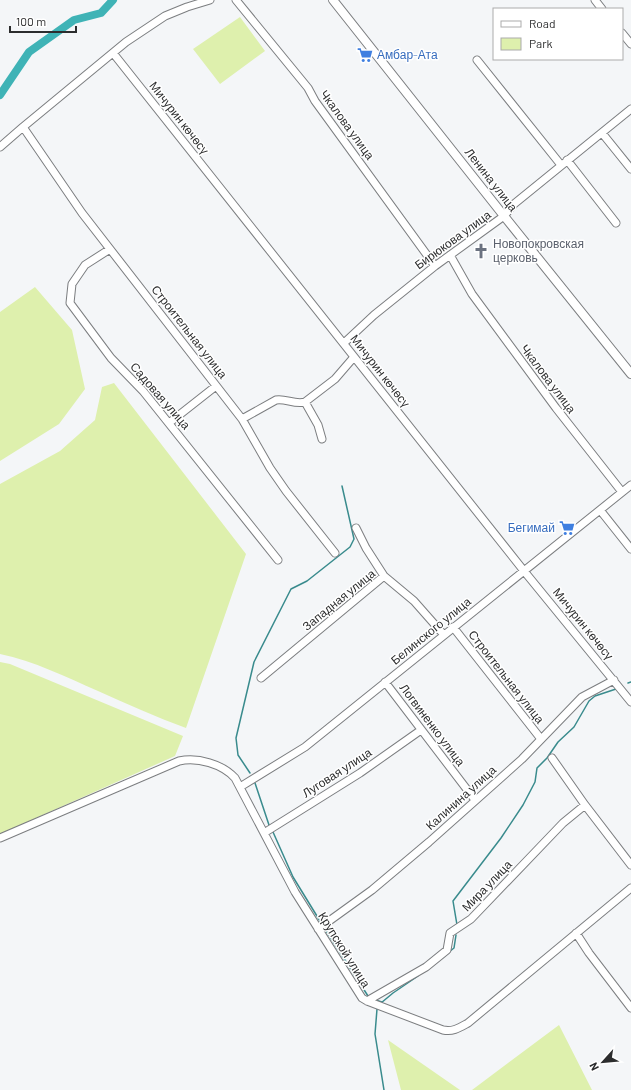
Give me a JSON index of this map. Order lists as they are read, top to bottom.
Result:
{
  "streets": {
    "main road": ["Ленина улица"],
    "street": [
      "Мичурин көчөсү",
      "Чкалова улица",
      "Бирюкова улица",
      "Строительная улица",
      "Садовая улица",
      "Западная улица",
      "Белинского улица",
      "Логвиненко улица",
      "Луговая улица",
      "Калинина улица",
      "Мира улица",
      "Крупской улица"
    ]
  },
  "crossings": [
    ["Мичурин көчөсү", "Бирюкова улица"],
    ["Мичурин көчөсү", "Белинского улица"],
    ["Мичурин көчөсү", "Калинина улица"],
    ["Чкалова улица", "Бирюкова улица"],
    ["Чкалова улица", "Белинского улица"],
    ["Ленина улица", "Бирюкова улица"],
    ["Строительная улица", "Садовая улица"],
    ["Строительная улица", "Белинского улица"],
    ["Строительная улица", "Калинина улица"],
    ["Западная улица", "Белинского улица"],
    ["Белинского улица", "Логвиненко улица"],
    ["Белинского улица", "Крупской улица"],
    ["Логвиненко улица", "Луговая улица"],
    ["Логвиненко улица", "Калинина улица"],
    ["Луговая улица", "Крупской улица"],
    ["Калинина улица", "Крупской улица"],
    ["Мира улица", "Крупской улица"]
  ],
  "places": {
    "supermarket": ["Амбар-Ата", "Бегимай"],
    "church": ["Новопокровская церковь"]
  },
  "legend": ["Road", "Park"],
  "scale_bar": "100 m",
  "north": "bottom left"
}
